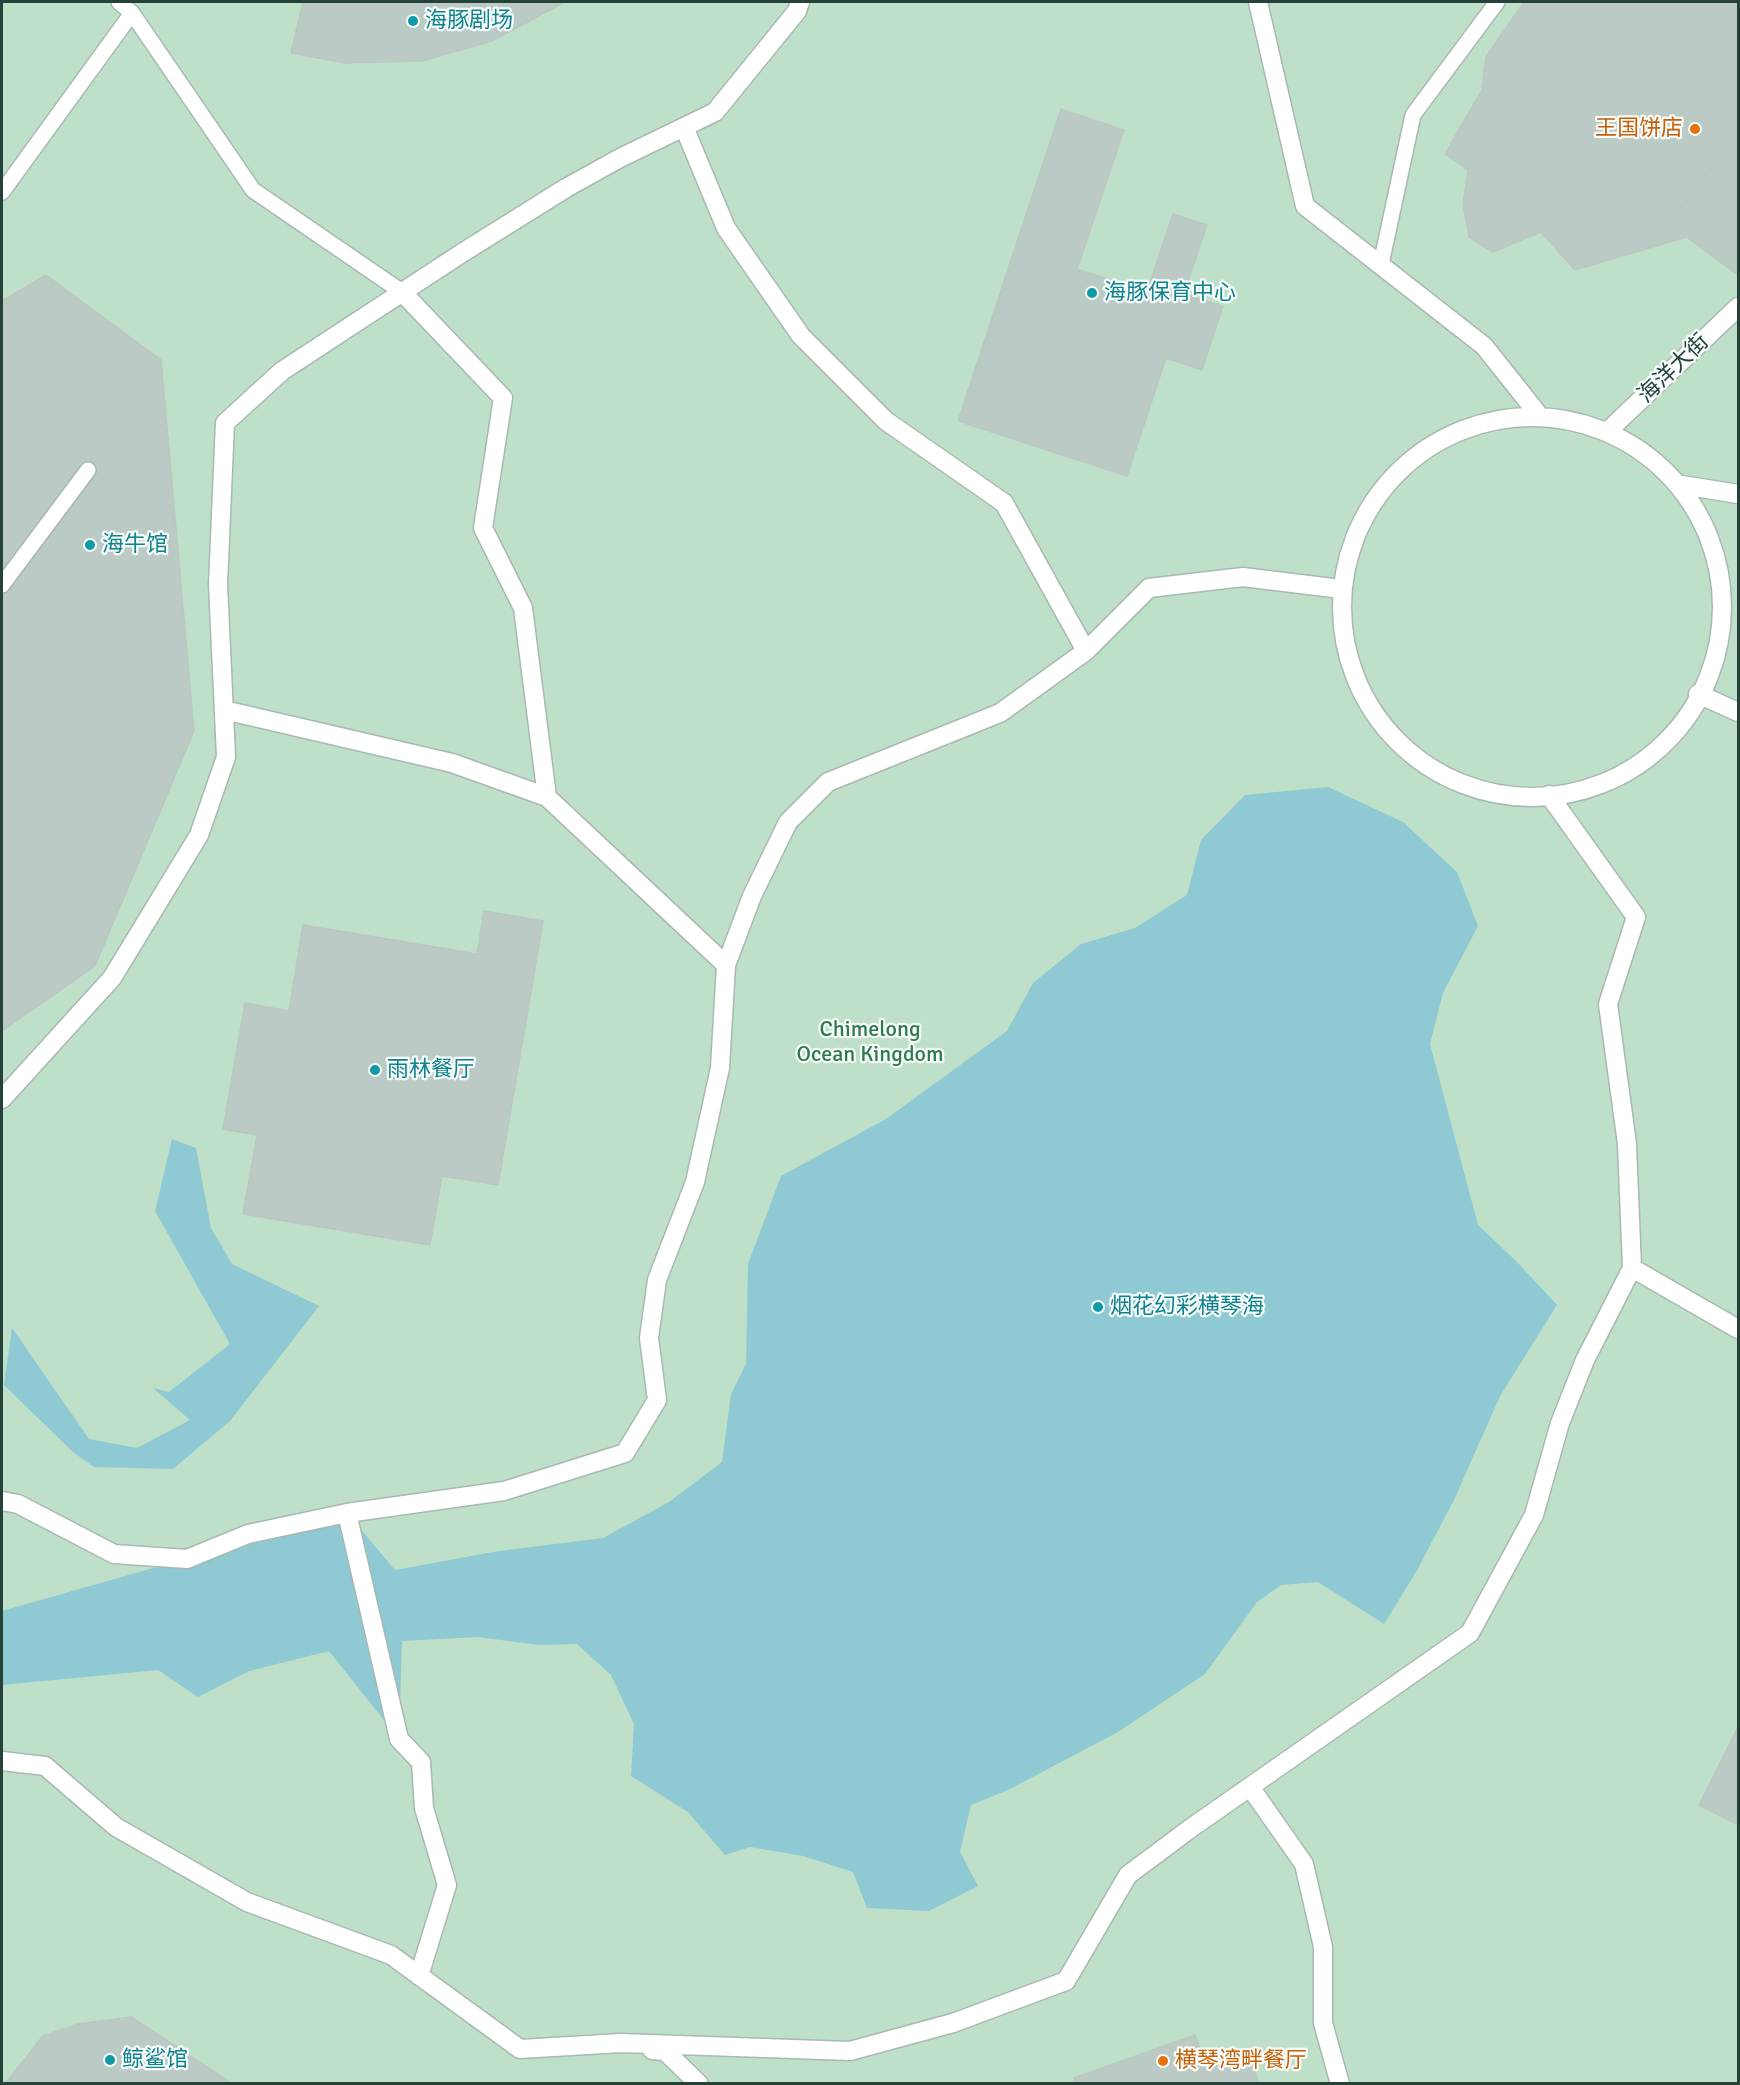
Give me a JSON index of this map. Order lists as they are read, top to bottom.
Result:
{
  "streets": {
    "street": ["海洋大街"]
  },
  "parks": ["Chimelong Ocean Kingdom"],
  "places": [
    "海豚剧场",
    "王国饼店",
    "海豚保育中心",
    "海牛馆",
    "雨林餐厅",
    "烟花幻彩横琴海",
    "鲸鲨馆",
    "横琴湾畔餐厅"
  ]
}
